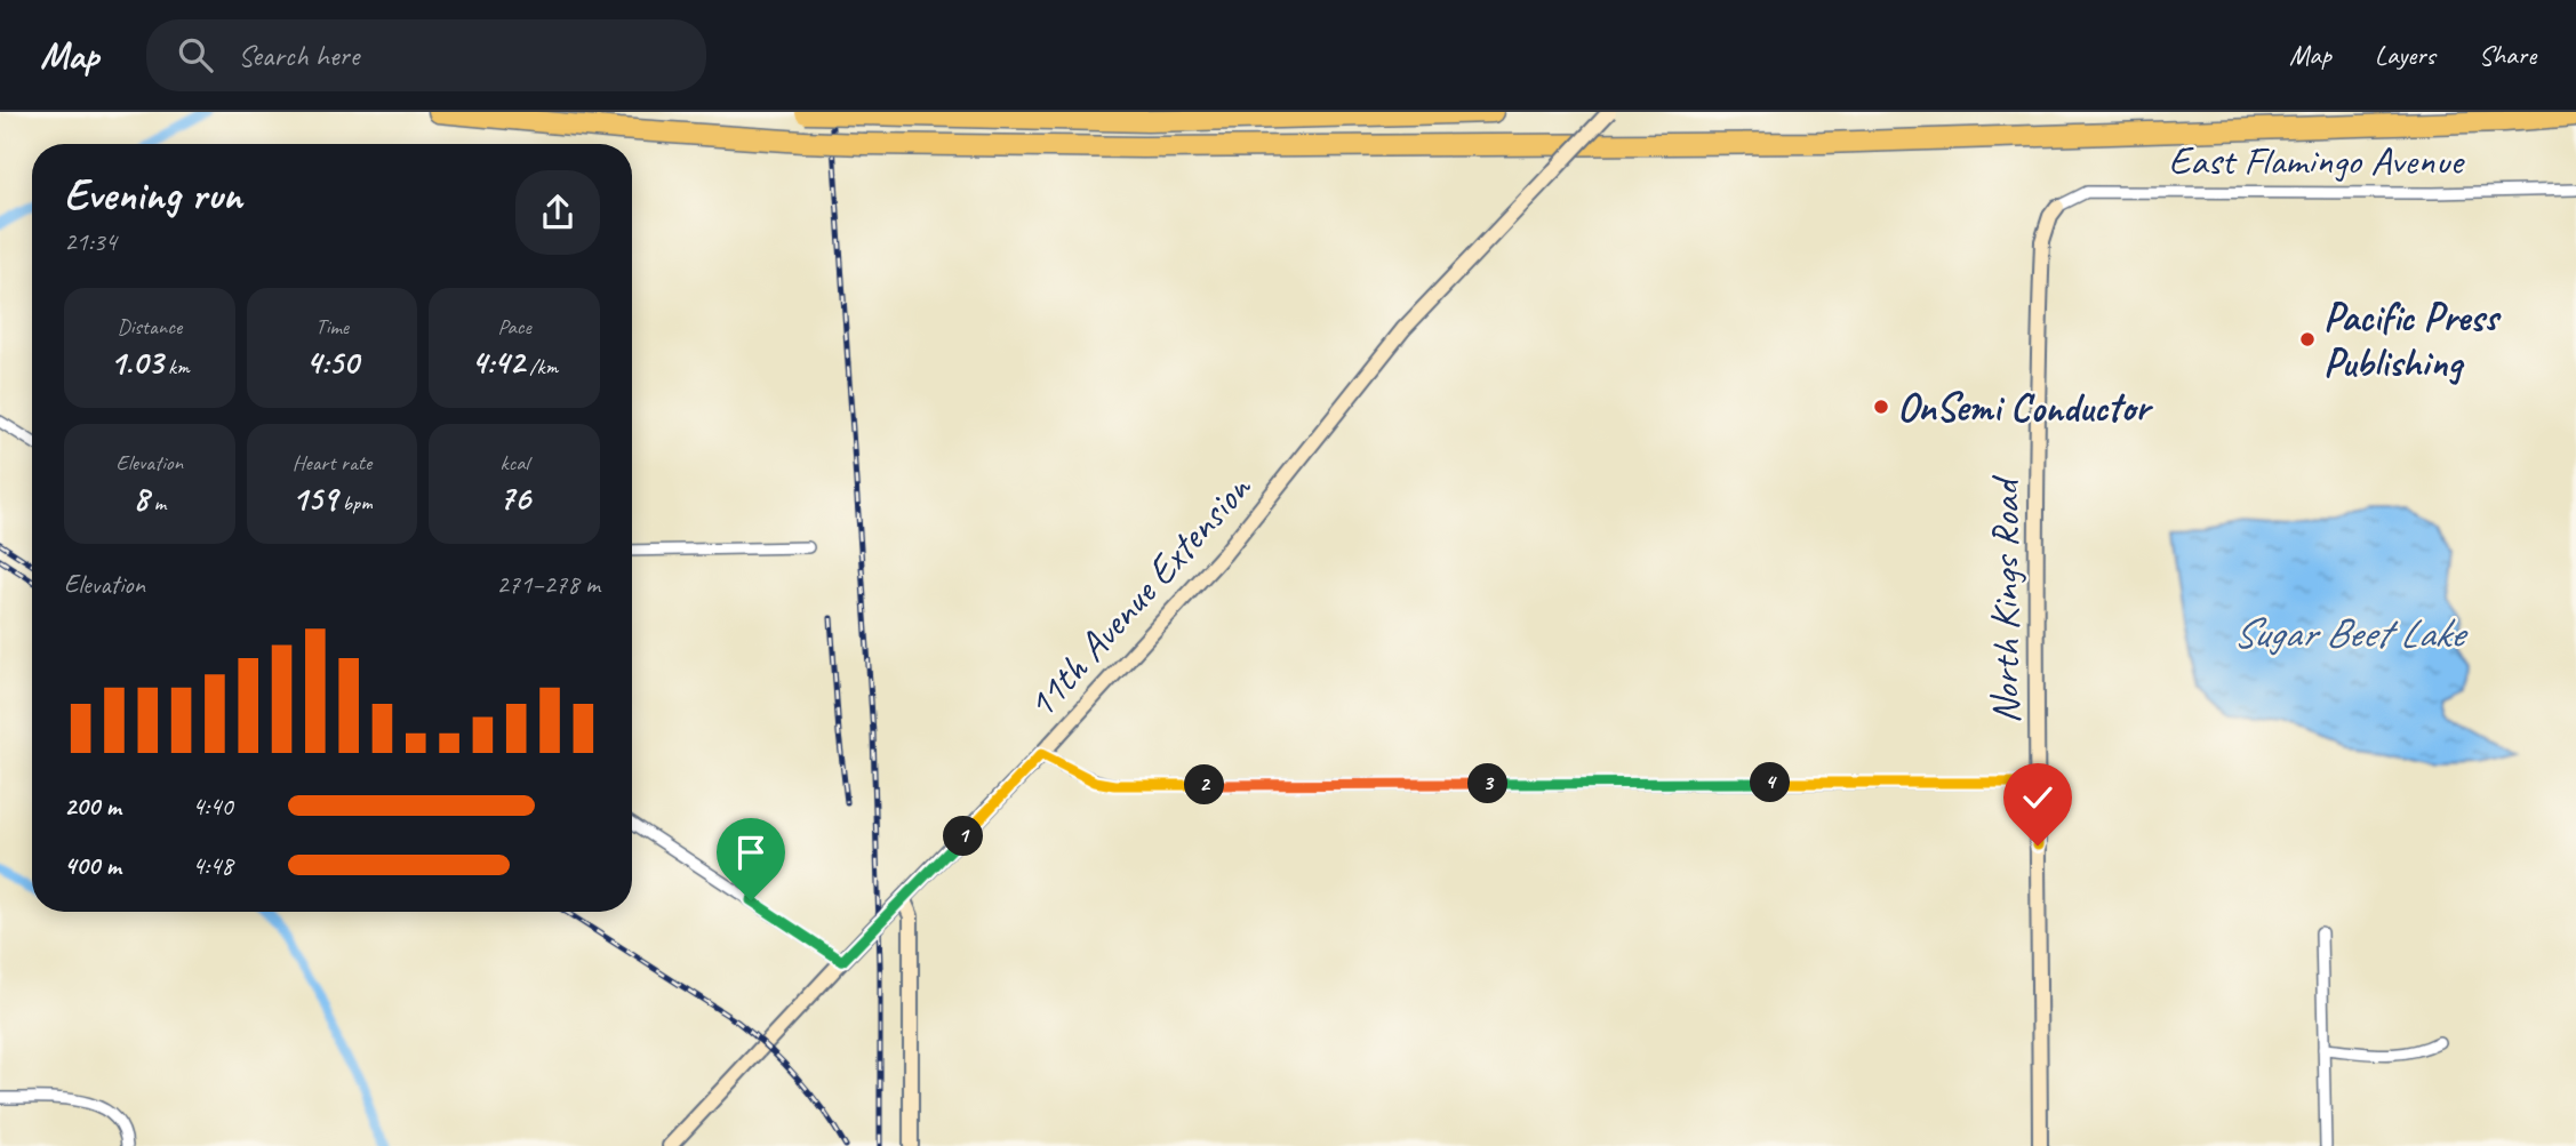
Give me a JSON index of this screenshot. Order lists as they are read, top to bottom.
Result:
{
  "streets": {
    "street": ["East Flamingo Avenue", "11th Avenue Extension", "North Kings Road"]
  },
  "crossings": [
    ["East Flamingo Avenue", "North Kings Road"]
  ],
  "water": ["Sugar Beet Lake"],
  "places": ["Pacific Press Publishing", "OnSemi Conductor"],
  "page": {
    "header": "Map",
    "search": "Search here",
    "nav": ["Map", "Layers", "Share"],
    "heading": ["Evening run", "21:34"],
    "stats": [
      ["Distance", "1.03 km"],
      ["Time", "4:50"],
      ["Pace", "4:42 /km"],
      ["Elevation", "8 m"],
      ["Heart rate", "159 bpm"],
      ["kcal", "76"]
    ],
    "chart": ["Elevation", "271–278 m"],
    "pins": [
      "4",
      "3",
      "2",
      "1"
    ],
    "list": [
      {
        "name": "200 m",
        "note": "4:40"
      },
      {
        "name": "400 m",
        "note": "4:48"
      }
    ]
  }
}
